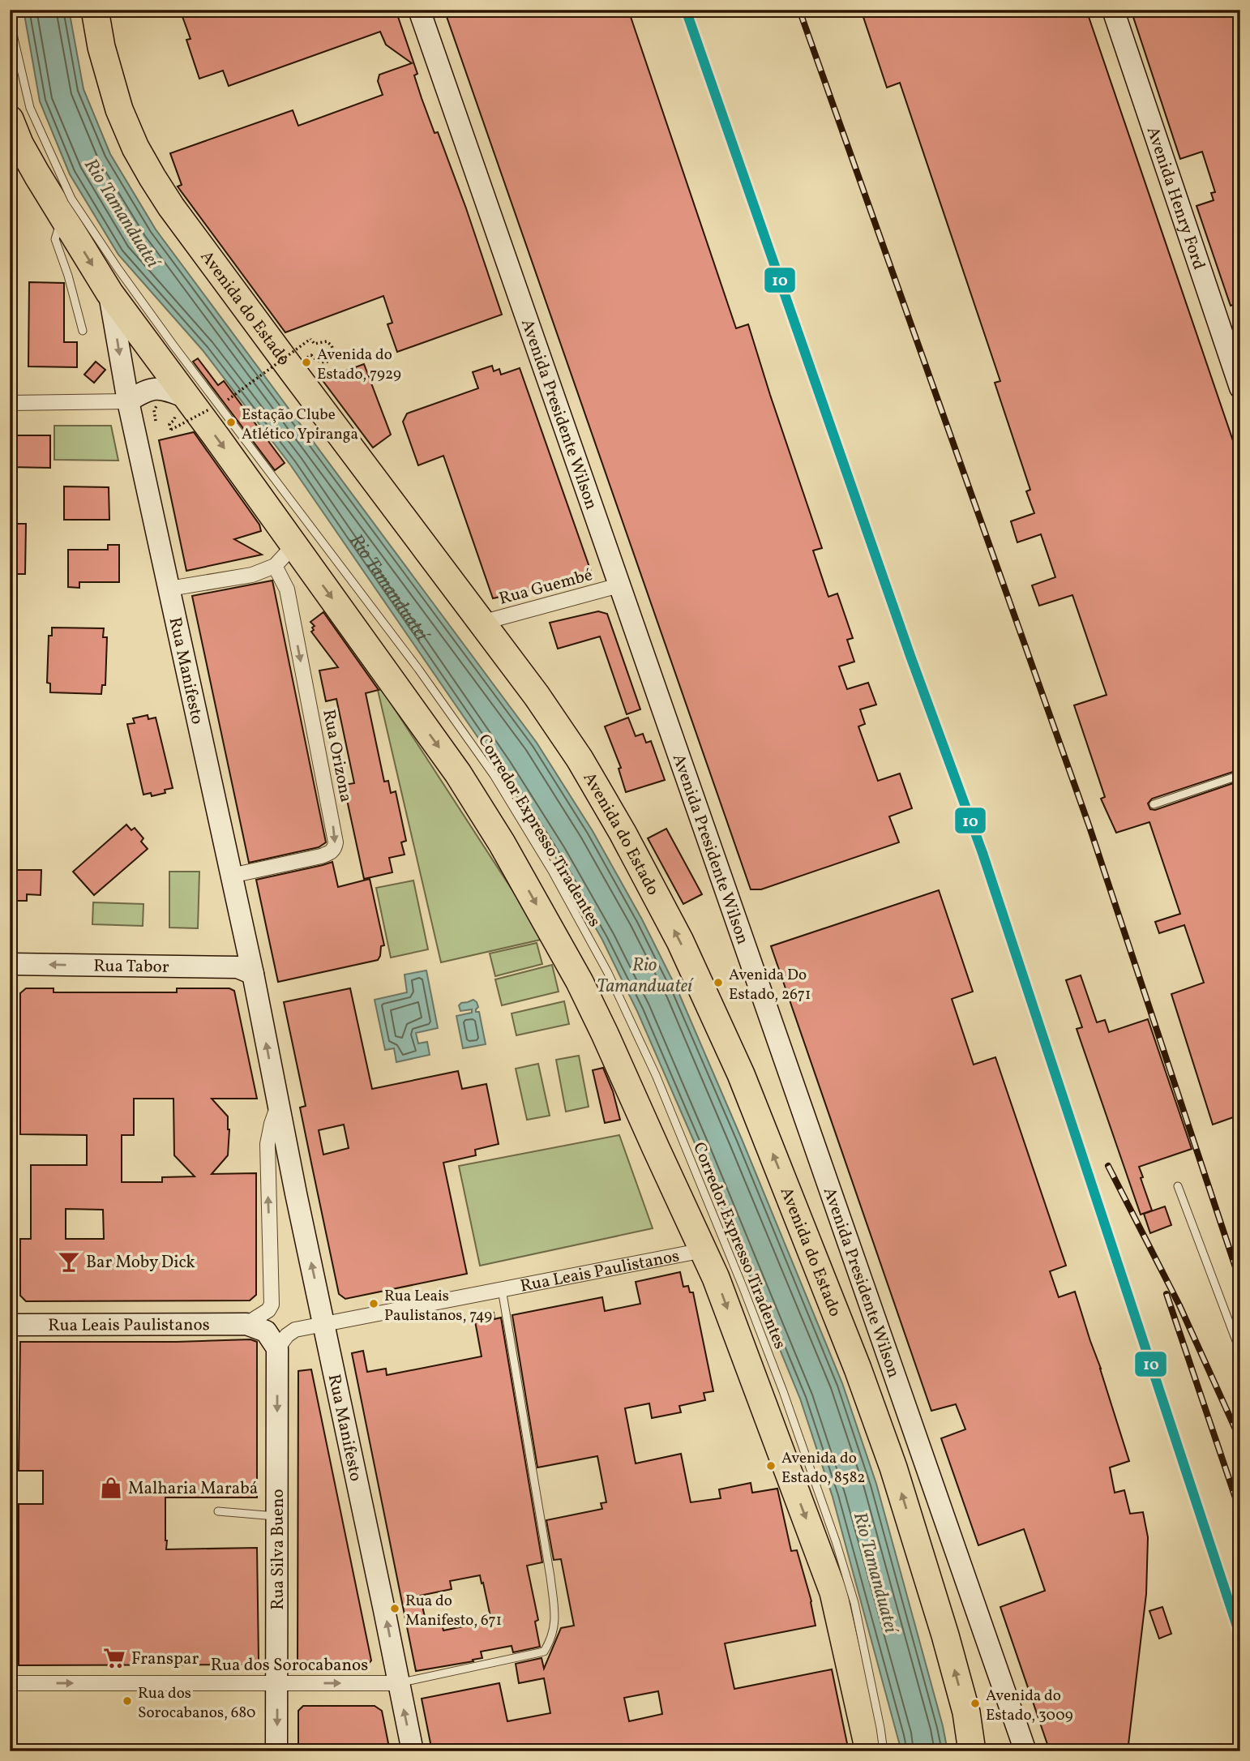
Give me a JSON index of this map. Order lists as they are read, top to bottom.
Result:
{
  "streets": {
    "highway": ["Avenida do Estado"],
    "main road": [
      "Avenida Henry Ford",
      "Avenida Presidente Wilson",
      "Rua Manifesto",
      "Rua Tabor",
      "Rua Leais Paulistanos",
      "Rua Silva Bueno"
    ],
    "street": ["Rua Guembé", "Rua Orizona", "Rua dos Sorocabanos"],
    "lane": ["Corredor Expresso Tiradentes"]
  },
  "crossings": [
    ["Avenida do Estado", "Rua Guembé"],
    ["Avenida Presidente Wilson", "Rua Guembé"],
    ["Rua Manifesto", "Rua Orizona"],
    ["Rua Manifesto", "Rua Tabor"],
    ["Rua Manifesto", "Rua Leais Paulistanos"],
    ["Rua Manifesto", "Rua dos Sorocabanos"],
    ["Rua Leais Paulistanos", "Rua Silva Bueno"],
    ["Rua Silva Bueno", "Rua dos Sorocabanos"]
  ],
  "one_way": ["Rua Tabor", "Rua Silva Bueno", "Rua dos Sorocabanos"],
  "water": ["Rio Tamanduateí"],
  "places": {
    "other": [
      "Avenida do Estado, 7929",
      "Estação Clube Atlético Ypiranga",
      "Avenida Do Estado, 2671",
      "Rua Leais Paulistanos, 749",
      "Avenida do Estado, 8582",
      "Rua do Manifesto, 671",
      "Rua dos Sorocabanos, 680",
      "Avenida do Estado, 3009"
    ],
    "bar": ["Bar Moby Dick"],
    "shop": ["Malharia Marabá"],
    "supermarket": ["Franspar"]
  },
  "lines": ["transit line 10"]
}
